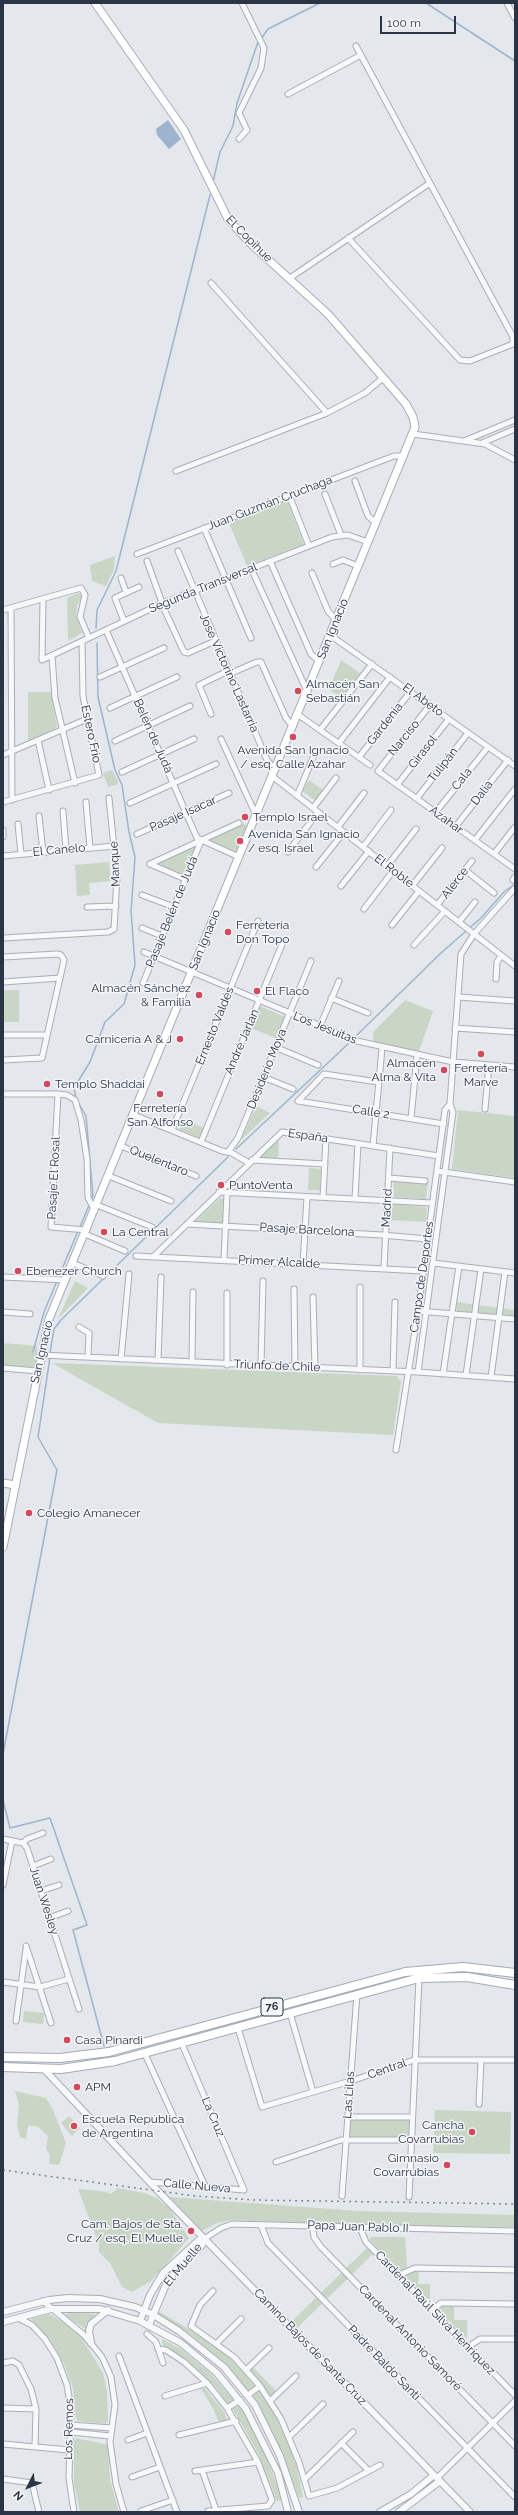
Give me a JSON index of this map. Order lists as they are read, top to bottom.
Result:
{
  "streets": {
    "main road": ["El Copihue", "San Ignacio", "76"],
    "street": [
      "Juan Guzmán Cruchaga",
      "Segunda Transversal",
      "José Victorino Lastarria",
      "El Abeto",
      "Gardenia",
      "Estero Frio",
      "Belén de Judá",
      "Narciso",
      "Girasol",
      "Tulipán",
      "Cala",
      "Dalia",
      "Pasaje Isacar",
      "Azahar",
      "El Canelo",
      "Manque",
      "El Roble",
      "Alerce",
      "Pasaje Belén de Judá",
      "Ernesto Valdés",
      "Los Jesuitas",
      "André Jarlan",
      "Desiderio Moya",
      "Calle 2",
      "España",
      "Quelentaro",
      "Pasaje El Rosal",
      "Madrid",
      "Pasaje Barcelona",
      "Primer Alcalde",
      "Campo de Deportes",
      "Triunfo de Chile",
      "Juan Wesley",
      "Central",
      "Las Lilas",
      "La Cruz",
      "Calle Nueva",
      "Papa Juan Pablo II",
      "El Muelle",
      "Cardenal Raúl Silva Henríquez",
      "Cardenal Antonio Samoré",
      "Camino Bajos de Santa Cruz",
      "Padre Baldo Santi",
      "Los Remos"
    ]
  },
  "crossings": [
    ["El Copihue", "San Ignacio"],
    ["Juan Guzmán Cruchaga", "San Ignacio"],
    ["Segunda Transversal", "José Victorino Lastarria"],
    ["Segunda Transversal", "Estero Frio"],
    ["Segunda Transversal", "Belén de Judá"],
    ["San Ignacio", "José Victorino Lastarria"],
    ["San Ignacio", "El Abeto"],
    ["San Ignacio", "El Roble"],
    ["San Ignacio", "Los Jesuitas"],
    ["San Ignacio", "Quelentaro"],
    ["San Ignacio", "Pasaje El Rosal"],
    ["San Ignacio", "Triunfo de Chile"],
    ["José Victorino Lastarria", "El Roble"],
    ["El Abeto", "Gardenia"],
    ["El Abeto", "Narciso"],
    ["El Abeto", "Girasol"],
    ["El Abeto", "Tulipán"],
    ["El Abeto", "Cala"],
    ["El Abeto", "Dalia"],
    ["Belén de Judá", "Pasaje Isacar"],
    ["Belén de Judá", "Pasaje Belén de Judá"],
    ["Narciso", "Azahar"],
    ["Girasol", "Azahar"],
    ["Tulipán", "Azahar"],
    ["Cala", "Azahar"],
    ["Dalia", "Azahar"],
    ["El Canelo", "Manque"],
    ["El Roble", "Alerce"],
    ["El Roble", "Campo de Deportes"],
    ["Pasaje Belén de Judá", "Los Jesuitas"],
    ["Ernesto Valdés", "Los Jesuitas"],
    ["Los Jesuitas", "André Jarlan"],
    ["Los Jesuitas", "Desiderio Moya"],
    ["Los Jesuitas", "Campo de Deportes"],
    ["Calle 2", "Campo de Deportes"],
    ["España", "Madrid"],
    ["España", "Pasaje Barcelona"],
    ["España", "Primer Alcalde"],
    ["España", "Campo de Deportes"],
    ["Madrid", "Pasaje Barcelona"],
    ["Madrid", "Primer Alcalde"],
    ["Pasaje Barcelona", "Campo de Deportes"],
    ["Primer Alcalde", "Campo de Deportes"],
    ["Campo de Deportes", "Triunfo de Chile"],
    ["76", "Central"],
    ["76", "Las Lilas"],
    ["76", "La Cruz"],
    ["76", "Camino Bajos de Santa Cruz"],
    ["Central", "Las Lilas"],
    ["La Cruz", "Calle Nueva"],
    ["Calle Nueva", "Camino Bajos de Santa Cruz"],
    ["Papa Juan Pablo II", "El Muelle"],
    ["Papa Juan Pablo II", "Cardenal Raúl Silva Henríquez"],
    ["Papa Juan Pablo II", "Cardenal Antonio Samoré"],
    ["Papa Juan Pablo II", "Camino Bajos de Santa Cruz"],
    ["Papa Juan Pablo II", "Padre Baldo Santi"],
    ["El Muelle", "Camino Bajos de Santa Cruz"]
  ],
  "places": [
    "Almacén San Sebastián",
    "Avenida San Ignacio / esq. Calle Azahar",
    "Templo Israel",
    "Avenida San Ignacio / esq. Israel",
    "Ferretería Don Topo",
    "El Flaco",
    "Almacén Sánchez & Familia",
    "Carnicería A & J",
    "Ferretería Marve",
    "Almacén Alma & Vita",
    "Templo Shaddai",
    "Ferretería San Alfonso",
    "PuntoVenta",
    "La Central",
    "Ebenezer Church",
    "Colegio Amanecer",
    "Casa Pinardi",
    "APM",
    "Escuela República de Argentina",
    "Cancha Covarrubias",
    "Gimnasio Covarrubias",
    "Cam. Bajos de Sta. Cruz / esq. El Muelle"
  ],
  "scale_bar": "100 m",
  "north": "bottom left"
}
